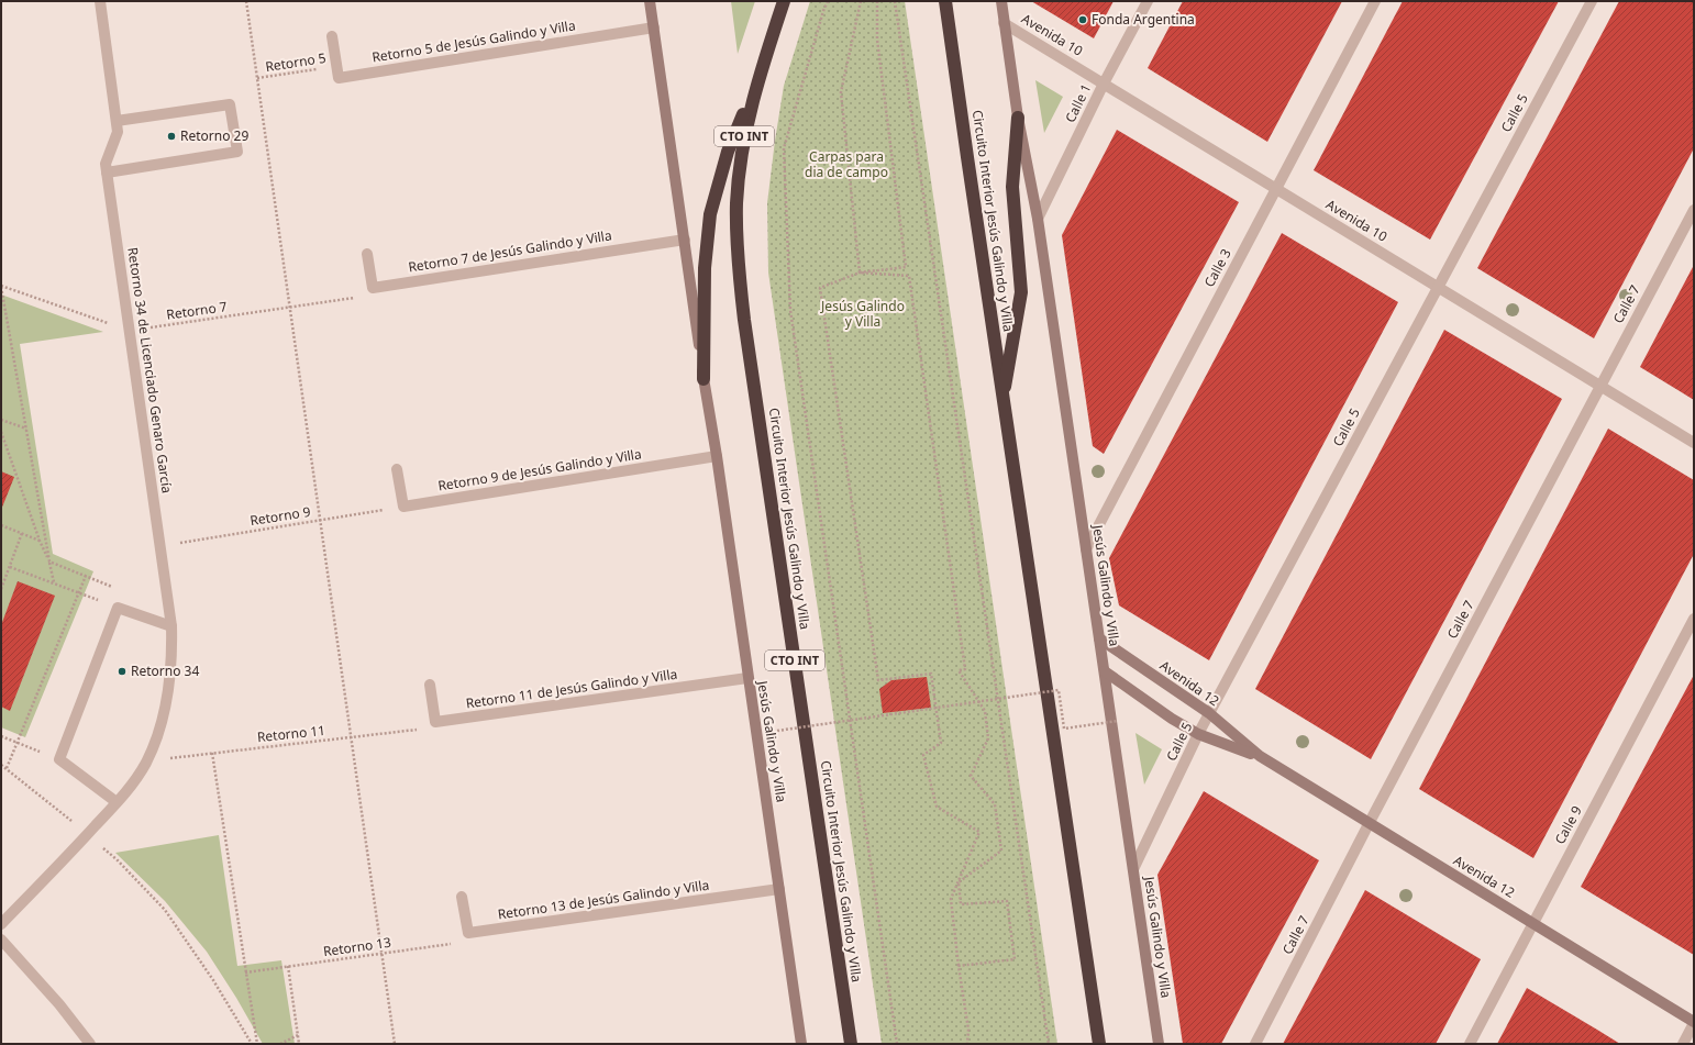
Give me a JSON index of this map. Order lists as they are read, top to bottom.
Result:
{
  "streets": {
    "highway": ["CTO INT", "Circuito Interior Jesús Galindo y Villa"],
    "main road": ["Jesús Galindo y Villa", "Avenida 12"],
    "street": [
      "Avenida 10",
      "Retorno 5 de Jesús Galindo y Villa",
      "Calle 1",
      "Calle 5",
      "Retorno 7 de Jesús Galindo y Villa",
      "Calle 3",
      "Calle 7",
      "Retorno 34 de Licenciado Genaro García",
      "Retorno 9 de Jesús Galindo y Villa",
      "Retorno 11 de Jesús Galindo y Villa",
      "Calle 9",
      "Retorno 13 de Jesús Galindo y Villa"
    ],
    "path": [
      "Retorno 5",
      "Retorno 7",
      "Retorno 9",
      "Retorno 11",
      "Retorno 13"
    ]
  },
  "crossings": [
    ["Avenida 10", "Calle 1"],
    ["Avenida 10", "Calle 5"],
    ["Avenida 10", "Calle 3"],
    ["Avenida 10", "Calle 7"],
    ["Avenida 10", "Jesús Galindo y Villa"],
    ["Retorno 5 de Jesús Galindo y Villa", "Retorno 5"],
    ["Retorno 5 de Jesús Galindo y Villa", "Jesús Galindo y Villa"],
    ["Calle 1", "Jesús Galindo y Villa"],
    ["Calle 5", "Jesús Galindo y Villa"],
    ["Calle 5", "Avenida 12"],
    ["Retorno 7 de Jesús Galindo y Villa", "Retorno 7"],
    ["Retorno 7 de Jesús Galindo y Villa", "Jesús Galindo y Villa"],
    ["Calle 3", "Jesús Galindo y Villa"],
    ["Calle 7", "Avenida 12"],
    ["Retorno 7", "Retorno 34 de Licenciado Genaro García"],
    ["Retorno 34 de Licenciado Genaro García", "Retorno 9"],
    ["Retorno 34 de Licenciado Genaro García", "Retorno 11"],
    ["Retorno 9 de Jesús Galindo y Villa", "Retorno 9"],
    ["Retorno 9 de Jesús Galindo y Villa", "Jesús Galindo y Villa"],
    ["Jesús Galindo y Villa", "Avenida 12"],
    ["Jesús Galindo y Villa", "Retorno 11 de Jesús Galindo y Villa"],
    ["Jesús Galindo y Villa", "Retorno 13 de Jesús Galindo y Villa"],
    ["Avenida 12", "Calle 9"],
    ["Retorno 11 de Jesús Galindo y Villa", "Retorno 11"],
    ["Retorno 13 de Jesús Galindo y Villa", "Retorno 13"]
  ],
  "parks": ["Carpas para dia de campo", "Jesús Galindo y Villa"],
  "places": ["Fonda Argentina", "Retorno 29", "Retorno 34"]
}
